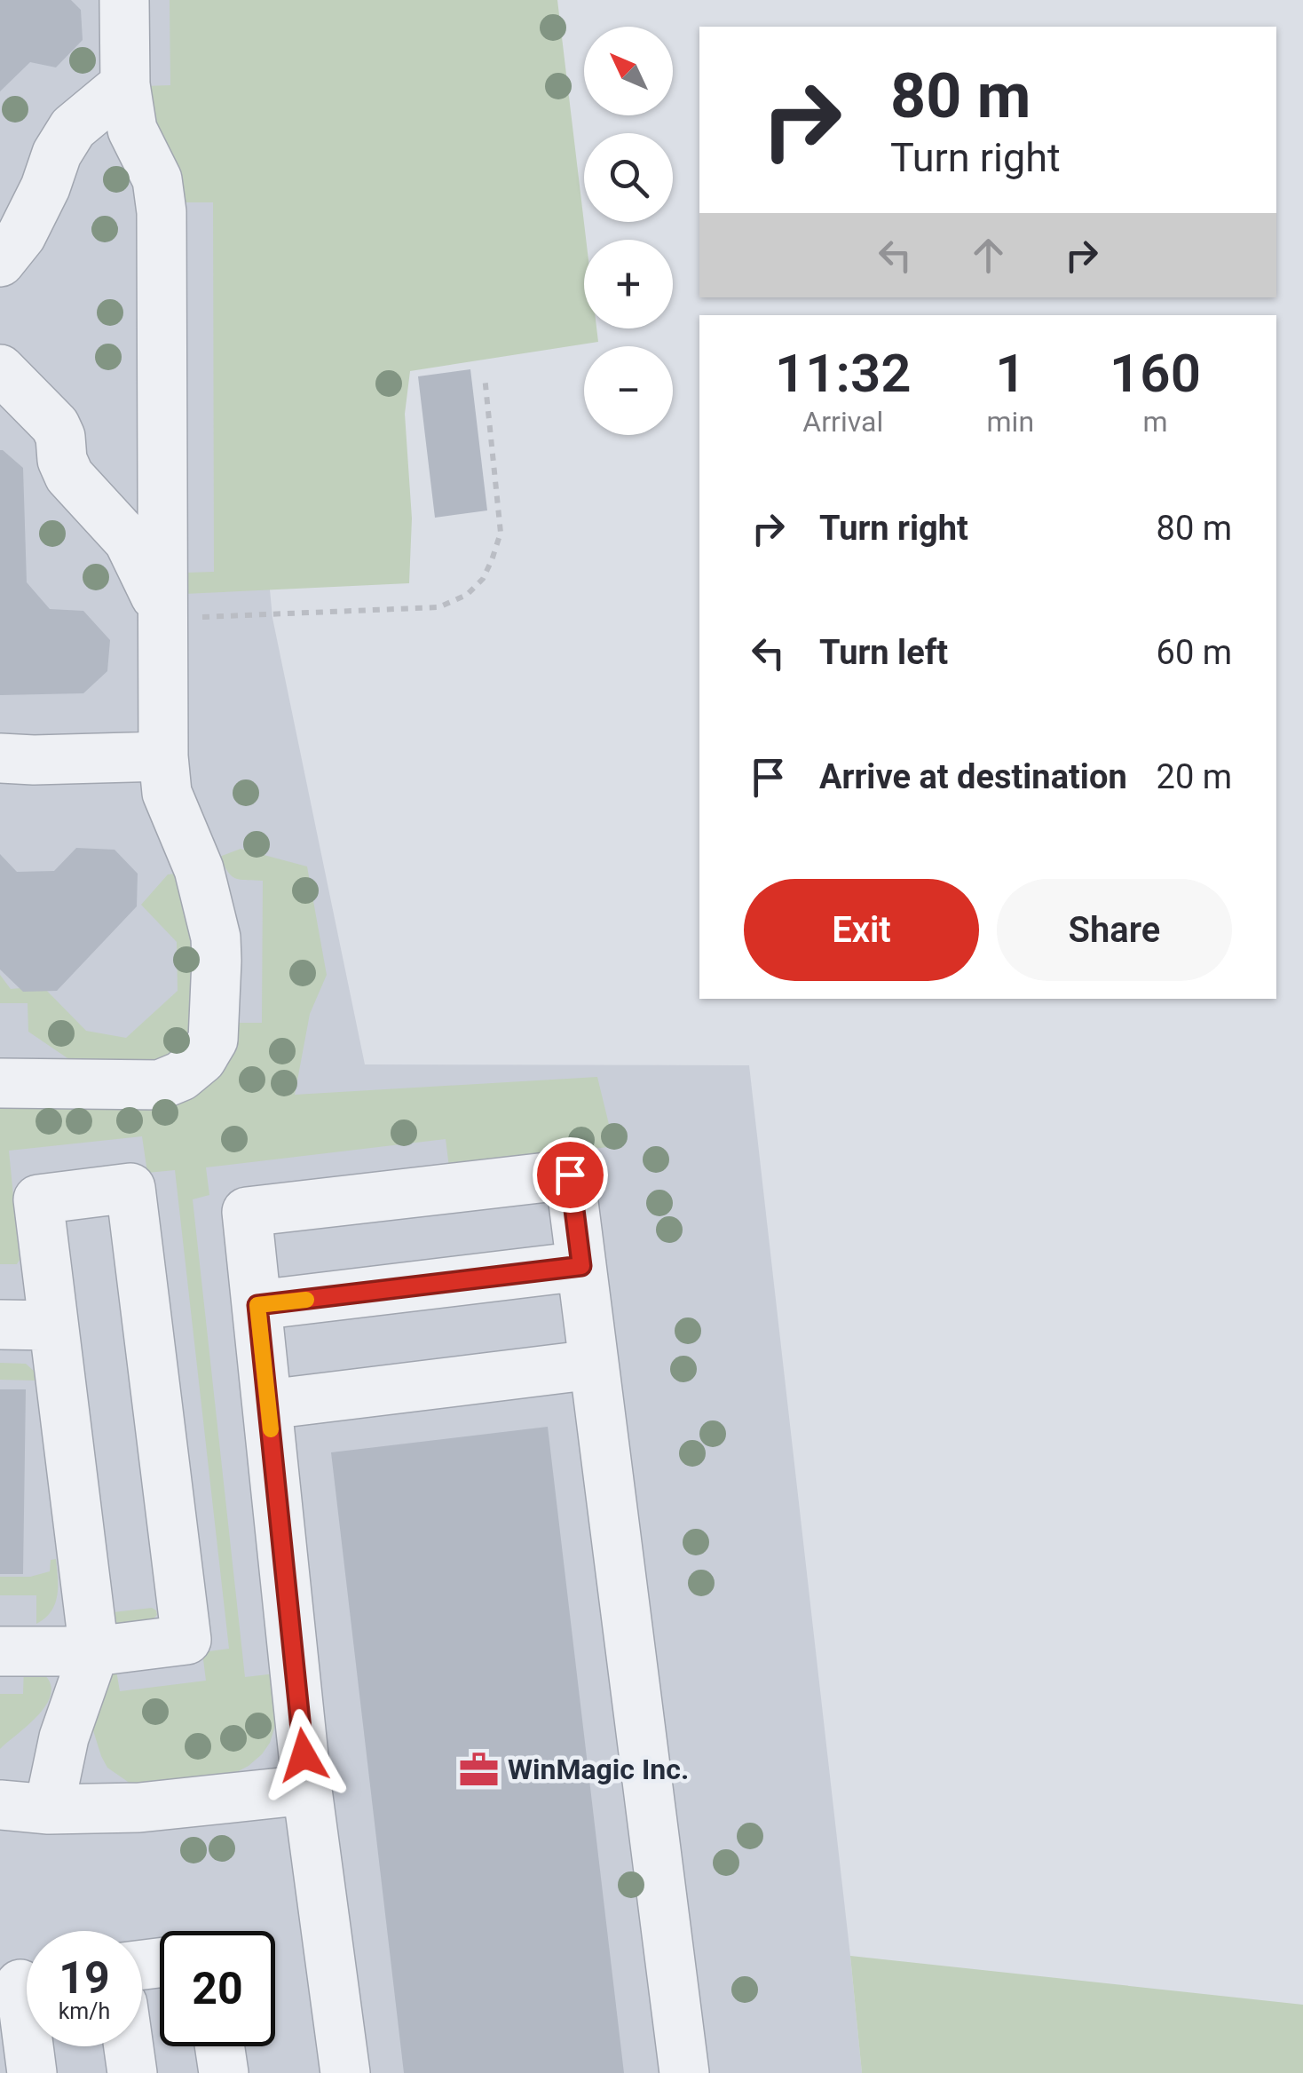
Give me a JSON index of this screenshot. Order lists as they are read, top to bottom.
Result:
{
  "places": {
    "office": ["WinMagic Inc."]
  },
  "north": "top left",
  "page": {
    "map_buttons": ["+", "−"],
    "turn": ["80 m", "Turn right"],
    "eta": [
      "11:32",
      "Arrival",
      "1",
      "min",
      "160",
      "m"
    ],
    "list": [
      {
        "name": "Turn right",
        "value": "80 m"
      },
      {
        "name": "Turn left",
        "value": "60 m"
      },
      {
        "name": "Arrive at destination",
        "value": "20 m"
      }
    ],
    "buttons": ["Exit", "Share"],
    "speed": "19 km/h",
    "limit": "20"
  }
}
